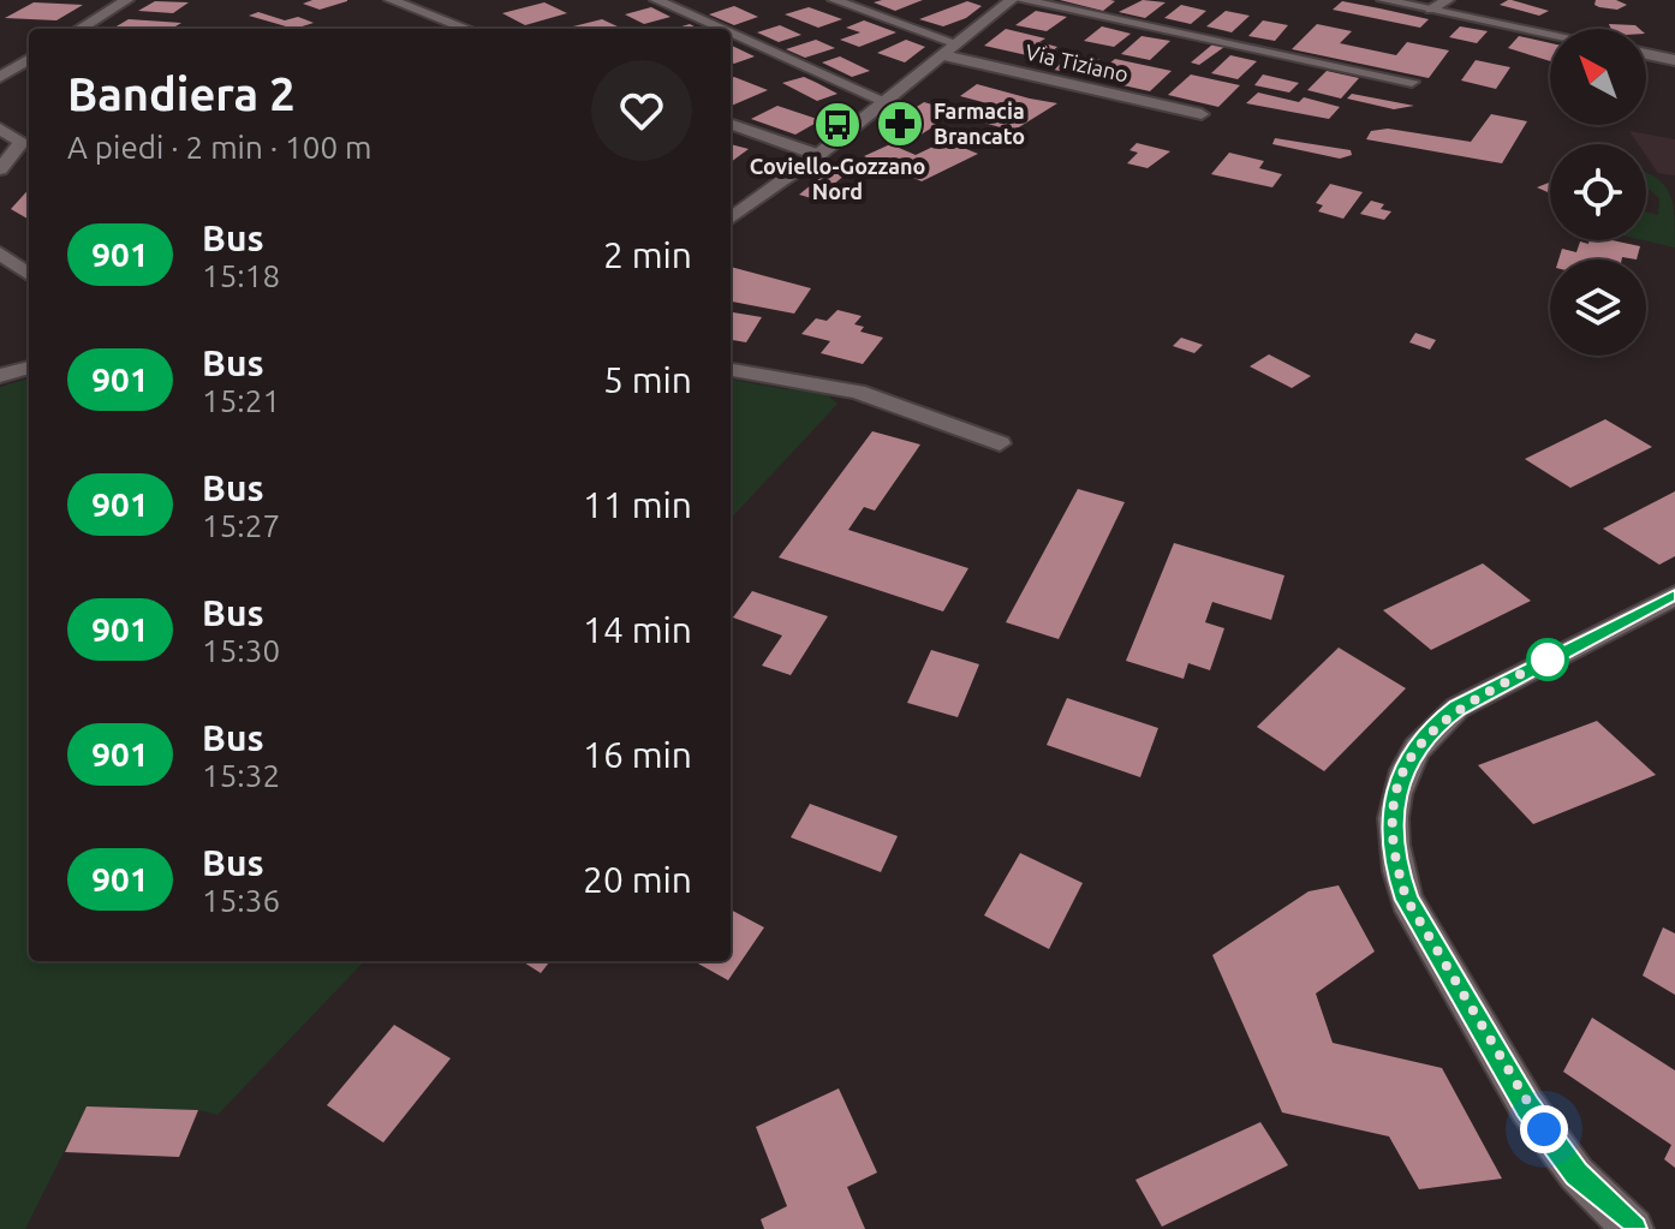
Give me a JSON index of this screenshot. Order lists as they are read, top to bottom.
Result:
{
  "streets": {
    "street": ["Via Tiziano"]
  },
  "places": {
    "pharmacy": ["Farmacia Brancato"],
    "bus stop": ["Coviello-Gozzano Nord"]
  },
  "lines": ["bus line 901"],
  "north": "top left",
  "page": {
    "heading": ["Bandiera 2", "A piedi · 2 min · 100 m"],
    "list": [
      {
        "mark": "901",
        "name": "Bus",
        "note": "15:18",
        "value": "2 min"
      },
      {
        "mark": "901",
        "name": "Bus",
        "note": "15:21",
        "value": "5 min"
      },
      {
        "mark": "901",
        "name": "Bus",
        "note": "15:27",
        "value": "11 min"
      },
      {
        "mark": "901",
        "name": "Bus",
        "note": "15:30",
        "value": "14 min"
      },
      {
        "mark": "901",
        "name": "Bus",
        "note": "15:32",
        "value": "16 min"
      },
      {
        "mark": "901",
        "name": "Bus",
        "note": "15:36",
        "value": "20 min"
      }
    ]
  }
}
